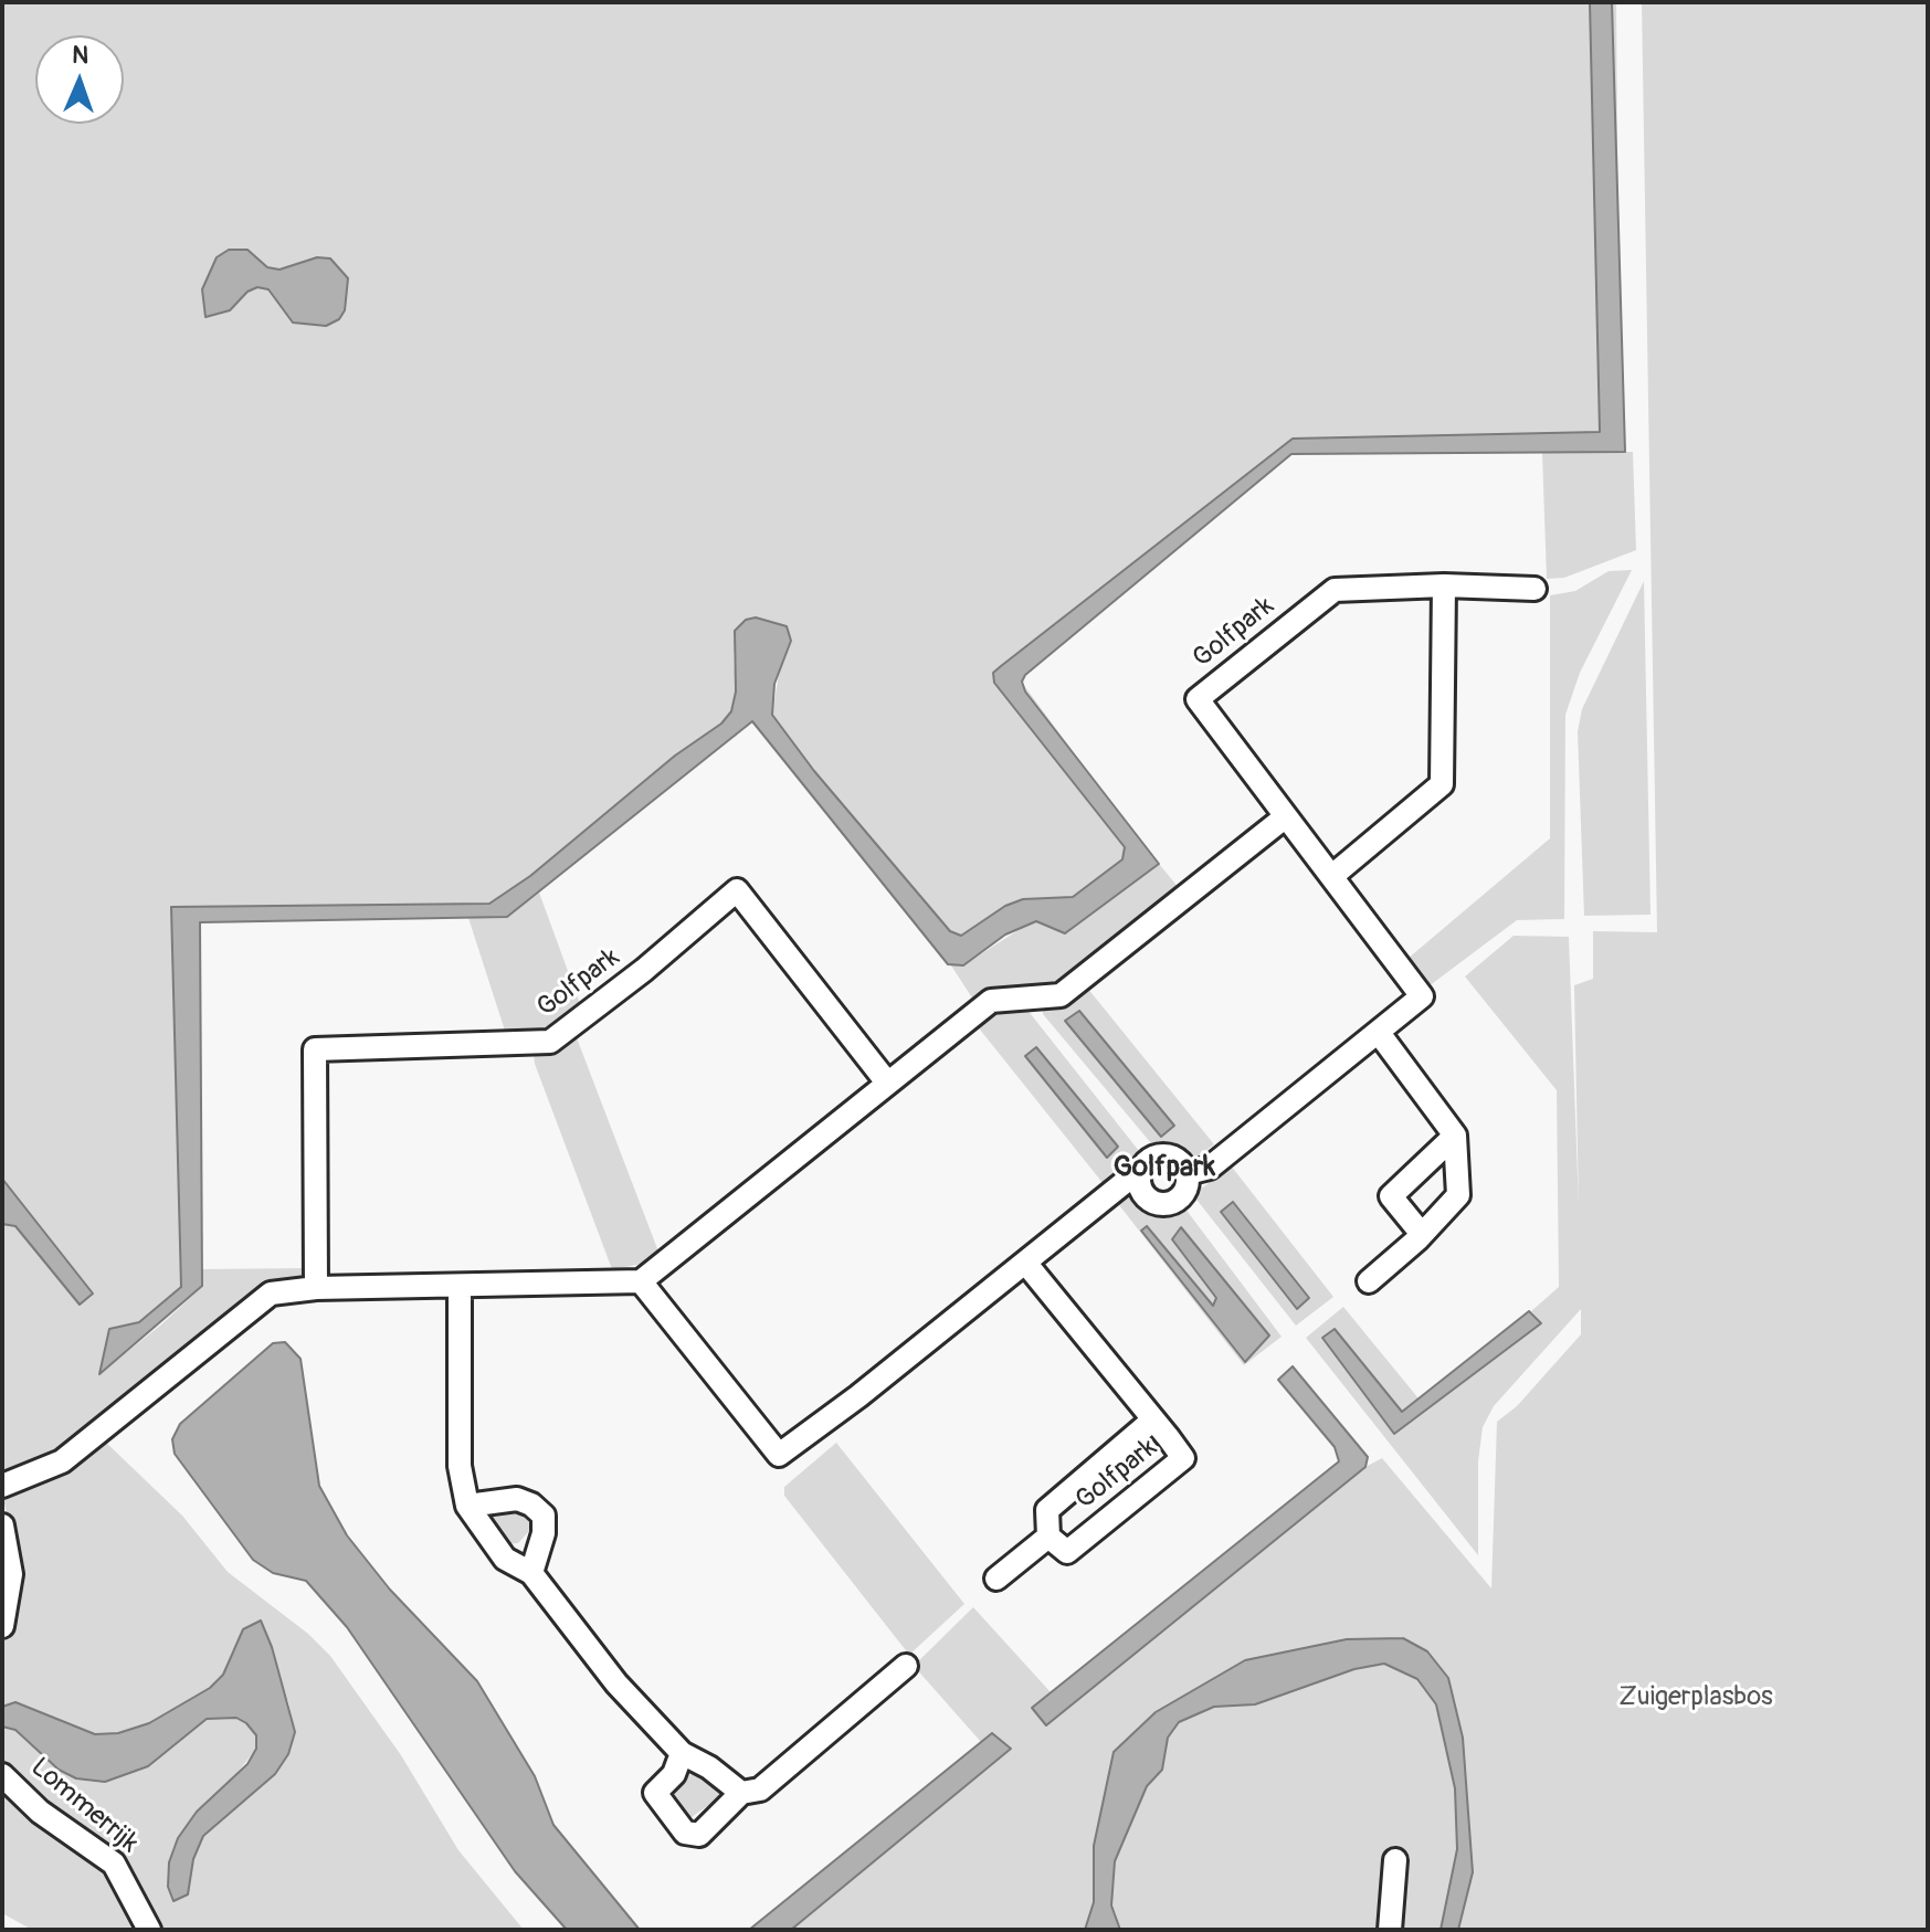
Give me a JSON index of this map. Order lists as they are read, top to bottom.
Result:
{
  "streets": {
    "street": ["Golfpark", "Lommerrijk"]
  },
  "districts": ["Golfpark"],
  "parks": ["Zuigerplasbos"],
  "north": "top"
}
